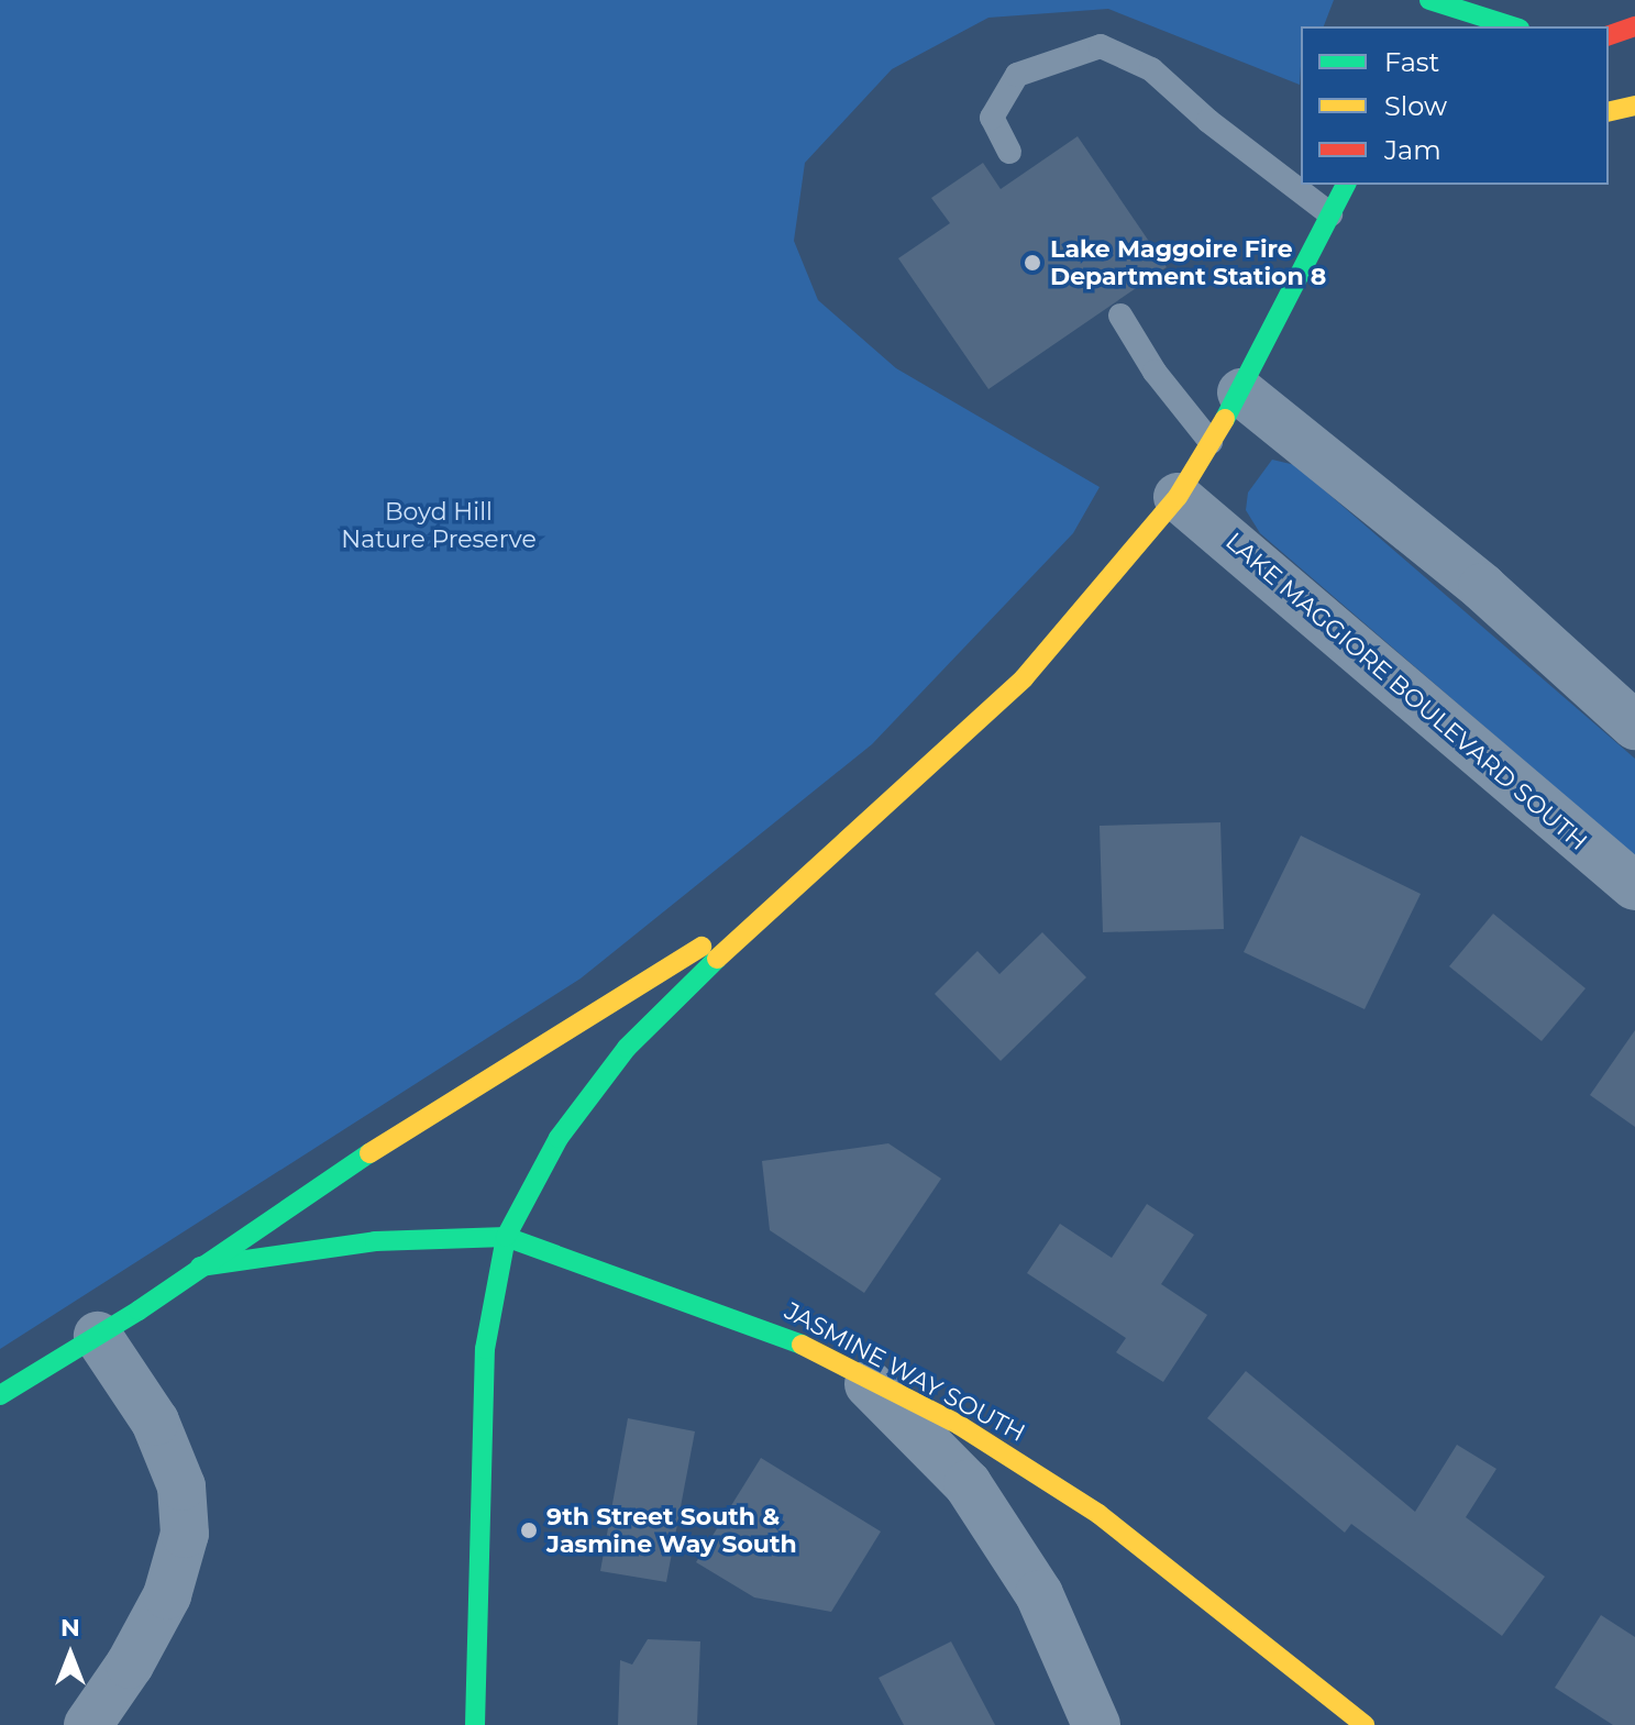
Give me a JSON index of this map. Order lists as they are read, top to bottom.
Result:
{
  "streets": {
    "main road": ["JASMINE WAY SOUTH"],
    "street": ["LAKE MAGGIORE BOULEVARD SOUTH"]
  },
  "parks": ["Boyd Hill Nature Preserve"],
  "places": ["Lake Maggoire Fire Department Station 8", "9th Street South & Jasmine Way South"],
  "legend": ["Fast", "Slow", "Jam"],
  "north": "top"
}
